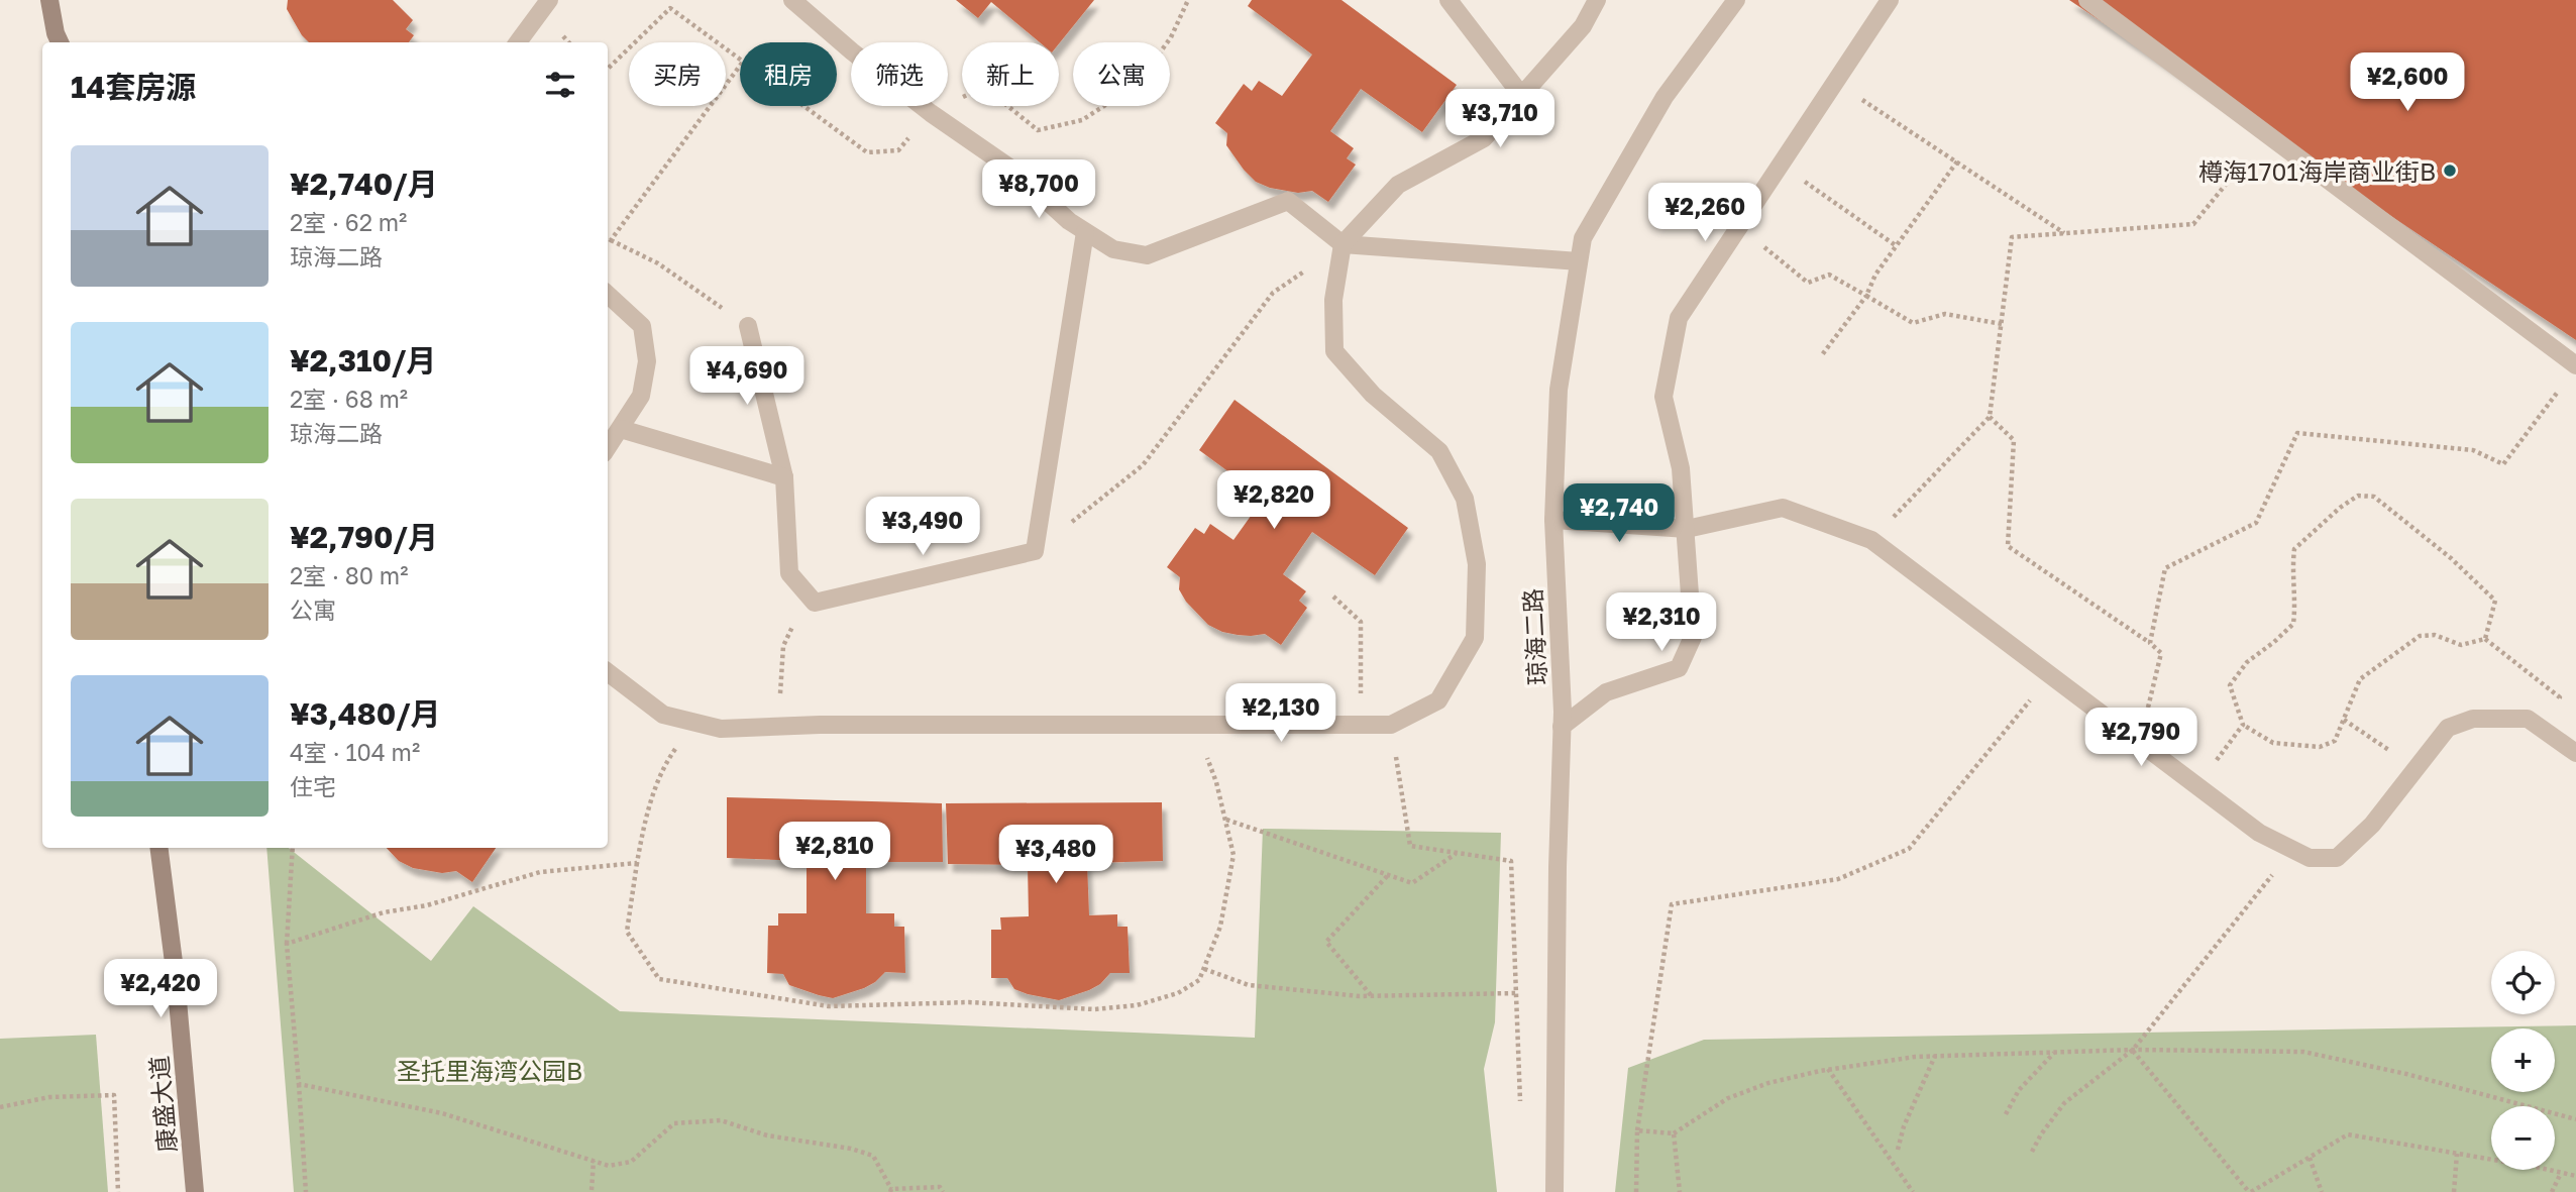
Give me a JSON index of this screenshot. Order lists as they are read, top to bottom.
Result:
{
  "streets": {
    "main road": ["康盛大道"],
    "street": ["琼海二路"]
  },
  "parks": ["圣托里海湾公园B"],
  "places": ["樽海1701海岸商业街B"],
  "page": {
    "chip": [
      "买房",
      "租房",
      "筛选",
      "新上",
      "公寓"
    ],
    "heading": "14套房源",
    "price": [
      "¥2,600",
      "¥3,710",
      "¥8,700",
      "¥2,260",
      "¥4,690",
      "¥2,820",
      "¥2,740",
      "¥3,490",
      "¥2,310",
      "¥2,130",
      "¥2,790",
      "¥2,810",
      "¥3,480",
      "¥2,420"
    ],
    "list": [
      {
        "name": "¥2,740/月",
        "note": "2室 · 62 m² · 琼海二路"
      },
      {
        "name": "¥2,310/月",
        "note": "2室 · 68 m² · 琼海二路"
      },
      {
        "name": "¥2,790/月",
        "note": "2室 · 80 m² · 公寓"
      },
      {
        "name": "¥3,480/月",
        "note": "4室 · 104 m² · 住宅"
      }
    ],
    "map_buttons": ["+", "−"]
  }
}
